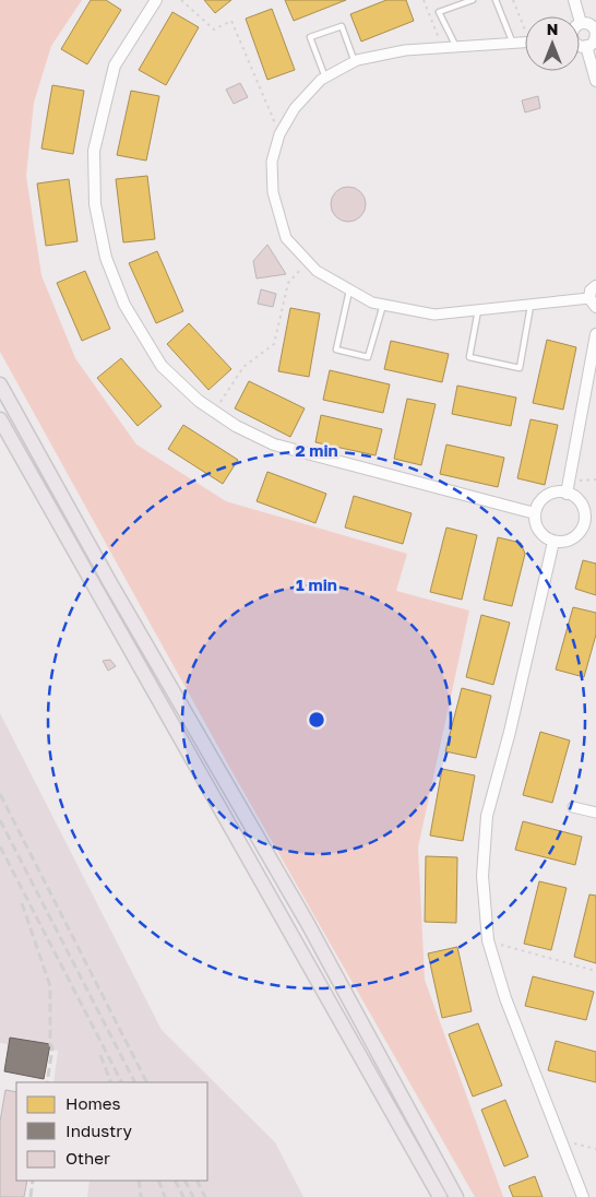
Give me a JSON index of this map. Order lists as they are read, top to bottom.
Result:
{
  "legend": ["Homes", "Industry", "Other"],
  "north": "top",
  "rings": ["2 min", "1 min"]
}
